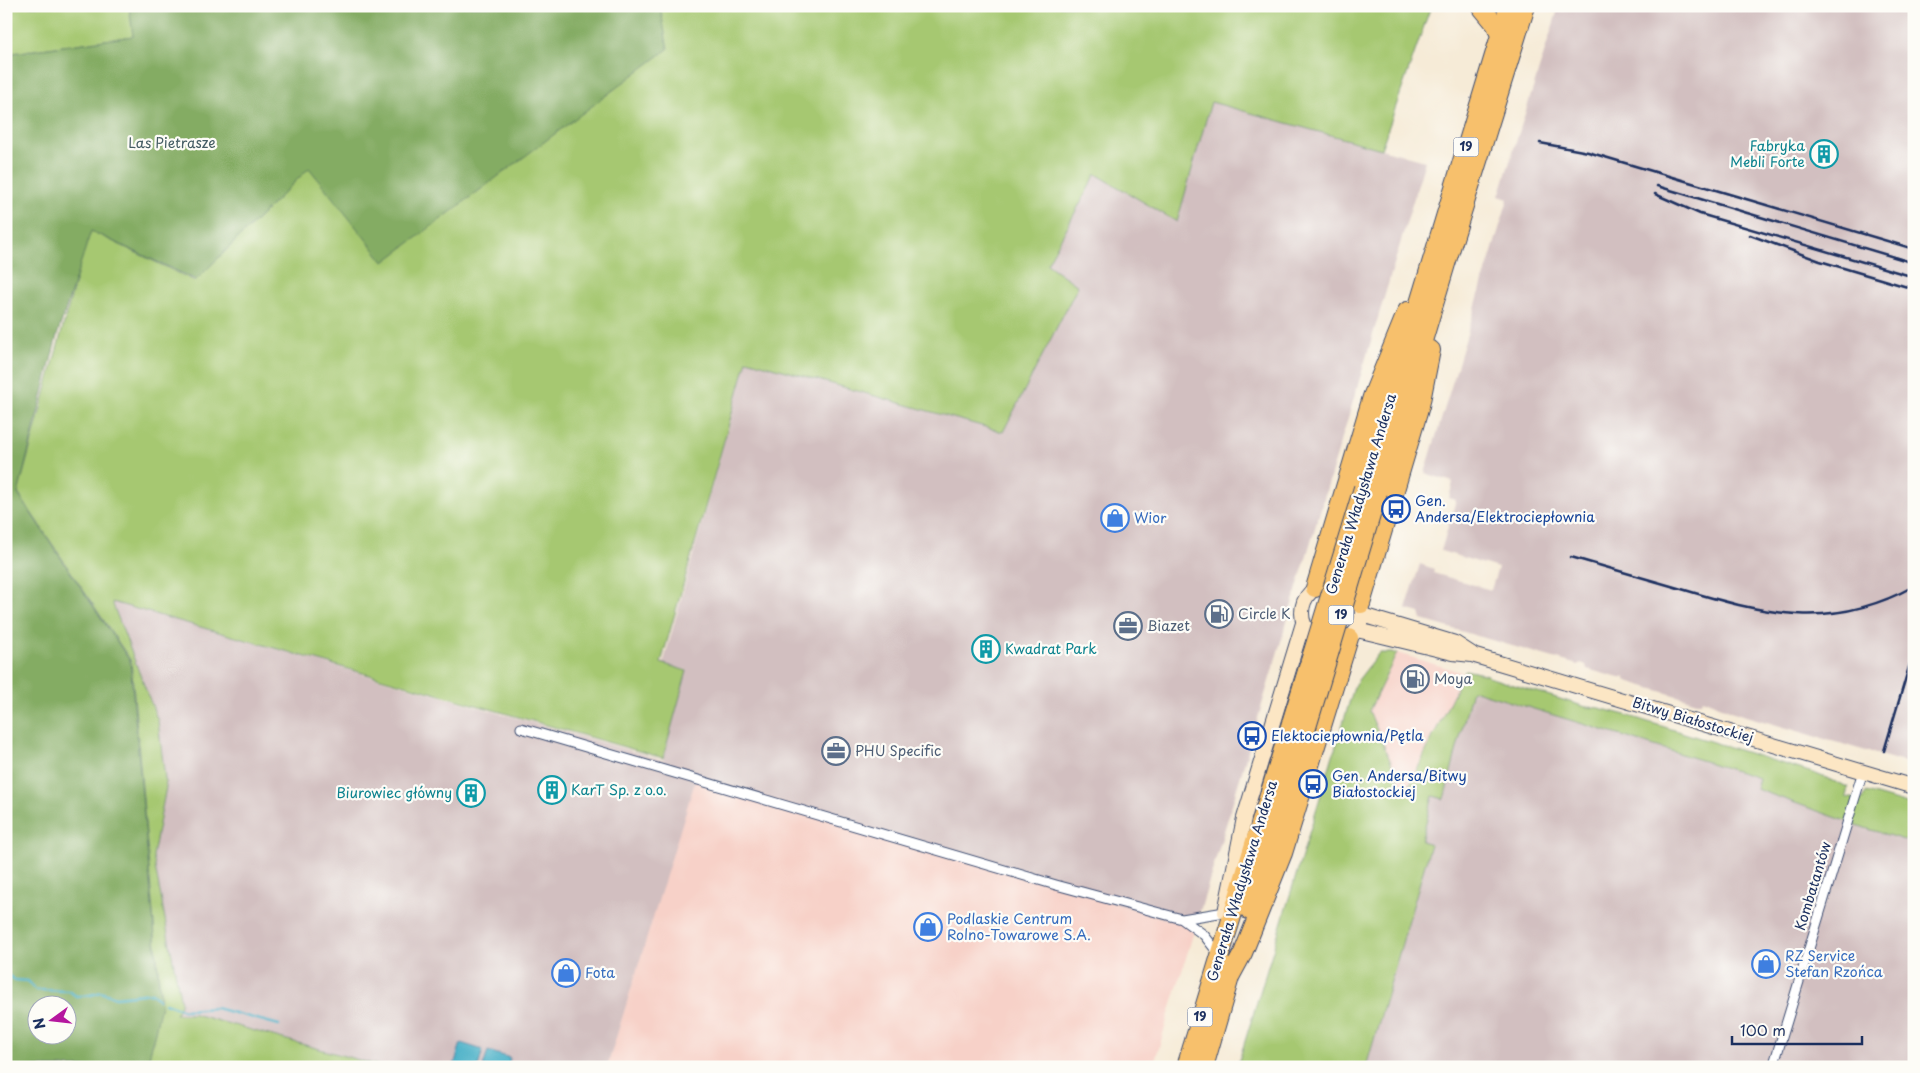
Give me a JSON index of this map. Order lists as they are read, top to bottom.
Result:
{
  "streets": {
    "highway": ["19", "Generała Władysława Andersa"],
    "street": ["Bitwy Białostockiej", "Kombatantów"]
  },
  "crossings": [
    ["Bitwy Białostockiej", "Kombatantów"]
  ],
  "parks": ["Las Pietrasze"],
  "places": {
    "building": [
      "Fabryka Mebli Forte",
      "Kwadrat Park",
      "KarT Sp. z o.o.",
      "Biurowiec główny"
    ],
    "bus stop": ["Gen. Andersa/Elektrociepłownia", "Elektociepłownia/Pętla", "Gen. Andersa/Bitwy Białostockiej"],
    "shop": [
      "Wior",
      "Podlaskie Centrum Rolno-Towarowe S.A.",
      "RZ Service Stefan Rzońca",
      "Fota"
    ],
    "fuel station": ["Circle K", "Moya"],
    "office": ["Biazet", "PHU Specific"]
  },
  "scale_bar": "100 m",
  "north": "left"
}
